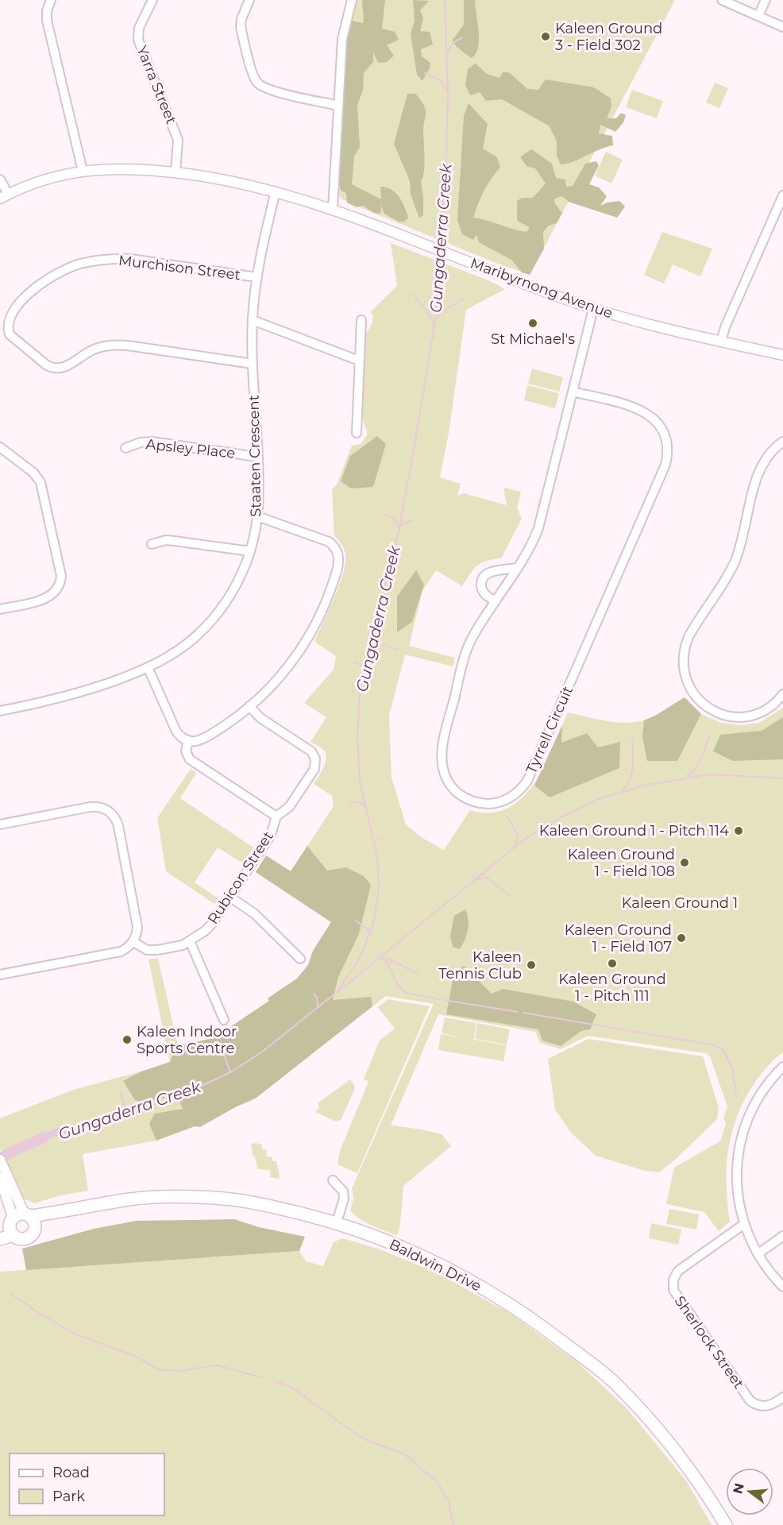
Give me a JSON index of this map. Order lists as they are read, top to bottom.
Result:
{
  "streets": {
    "main road": ["Baldwin Drive"],
    "street": [
      "Yarra Street",
      "Murchison Street",
      "Maribyrnong Avenue",
      "Apsley Place",
      "Staaten Crescent",
      "Tyrrell Circuit",
      "Rubicon Street",
      "Sherlock Street"
    ]
  },
  "crossings": [
    ["Yarra Street", "Maribyrnong Avenue"],
    ["Murchison Street", "Staaten Crescent"],
    ["Maribyrnong Avenue", "Staaten Crescent"],
    ["Maribyrnong Avenue", "Tyrrell Circuit"],
    ["Apsley Place", "Staaten Crescent"]
  ],
  "water": ["Gungaderra Creek"],
  "parks": ["Kaleen Ground 1"],
  "places": [
    "Kaleen Ground 3 - Field 302",
    "St Michael's",
    "Kaleen Ground 1 - Pitch 114",
    "Kaleen Ground 1 - Field 108",
    "Kaleen Ground 1 - Field 107",
    "Kaleen Ground 1 - Pitch 111",
    "Kaleen Tennis Club",
    "Kaleen Indoor Sports Centre"
  ],
  "legend": ["Road", "Park"],
  "north": "left"
}
